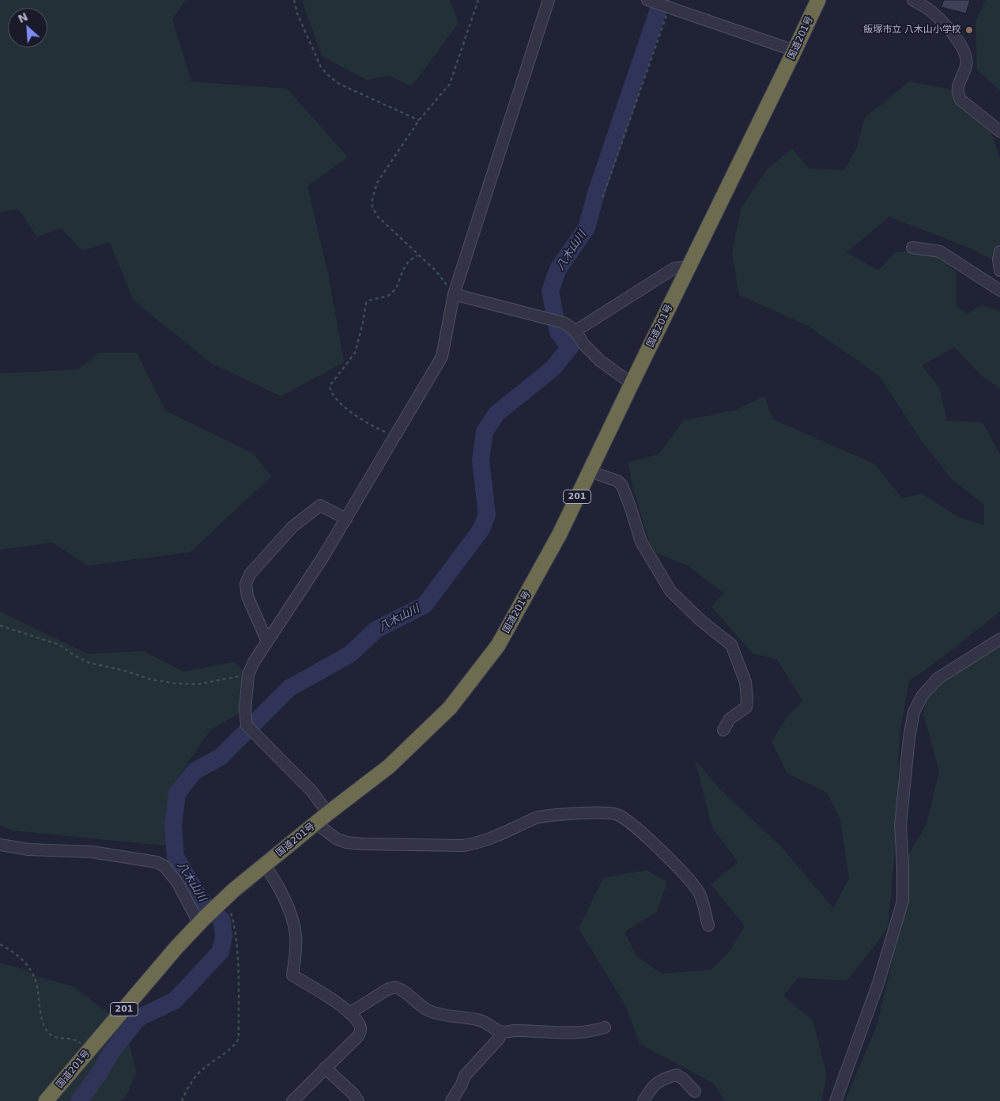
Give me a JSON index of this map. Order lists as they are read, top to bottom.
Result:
{
  "streets": {
    "highway": ["国道201号", "201"]
  },
  "water": ["八木山川"],
  "places": ["飯塚市立 八木山小学校"],
  "north": "top left"
}
